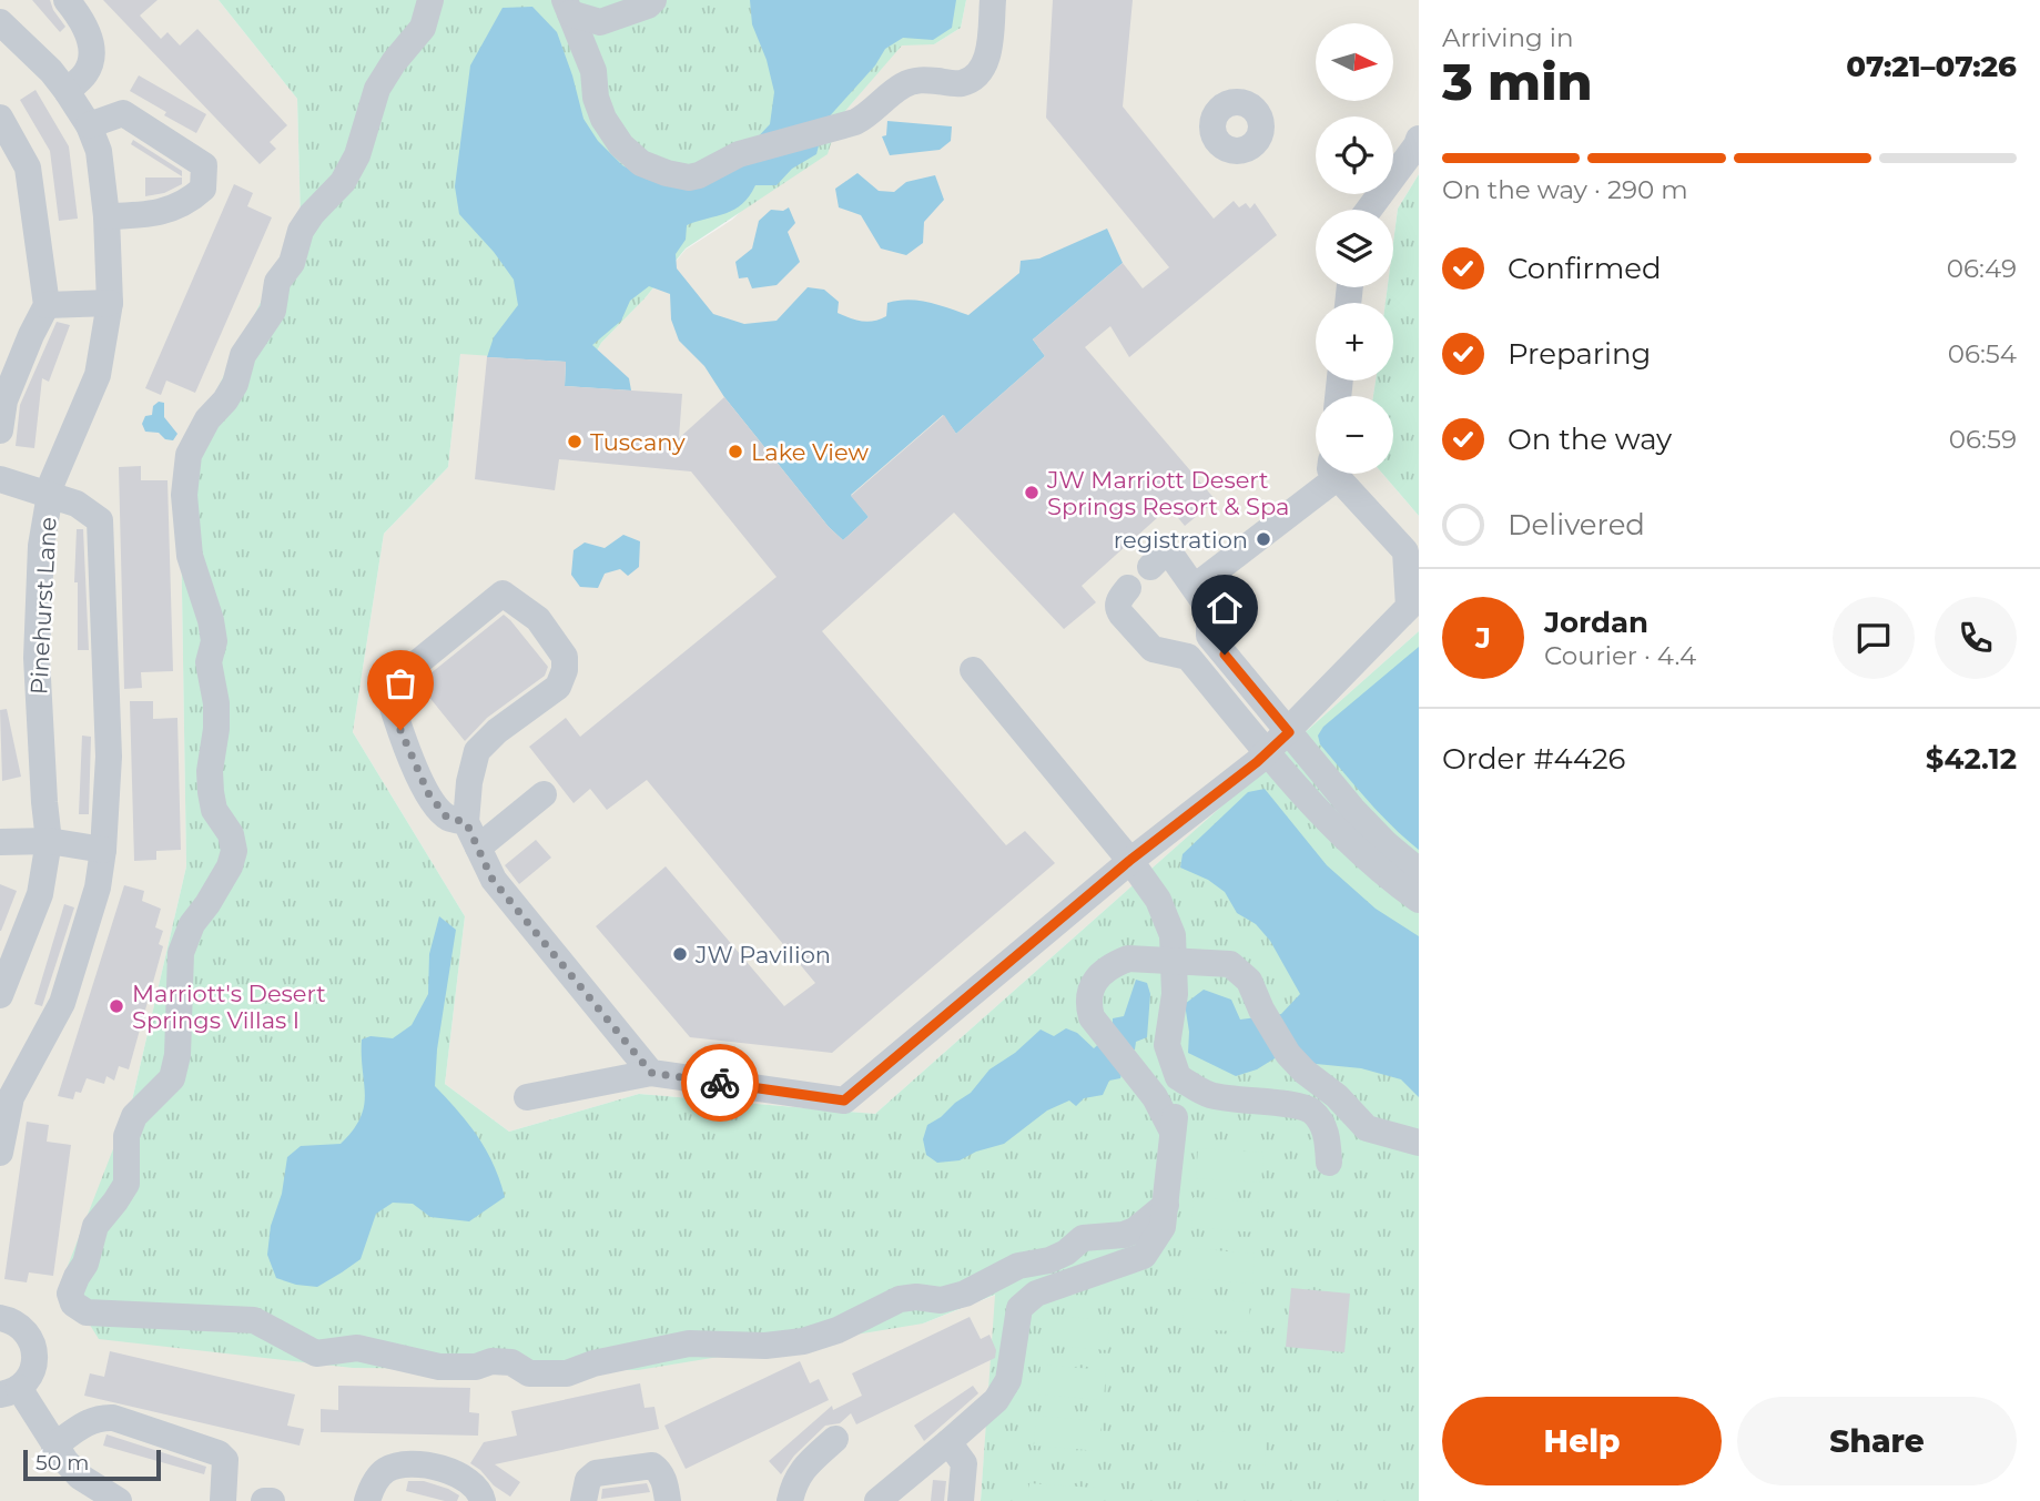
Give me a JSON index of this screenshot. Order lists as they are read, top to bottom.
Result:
{
  "streets": {
    "street": ["Pinehurst Lane"]
  },
  "places": [
    "Tuscany",
    "Lake View",
    "JW Marriott Desert Springs Resort & Spa",
    "registration",
    "JW Pavilion",
    "Marriott's Desert Springs Villas I"
  ],
  "scale_bar": "50 m",
  "north": "right",
  "page": {
    "heading": ["3 min", "Arriving in", "07:21–07:26"],
    "panel": [
      "Jordan",
      "Courier · 4.4",
      "Order #4426",
      "$42.12"
    ],
    "map_buttons": ["+", "−"],
    "bar": "On the way · 290 m",
    "list": [
      ["Confirmed", "06:49"],
      ["Preparing", "06:54"],
      ["On the way", "06:59"],
      "Delivered"
    ],
    "round": "J",
    "buttons": ["Help", "Share"],
    "scale": "50 m"
  }
}
